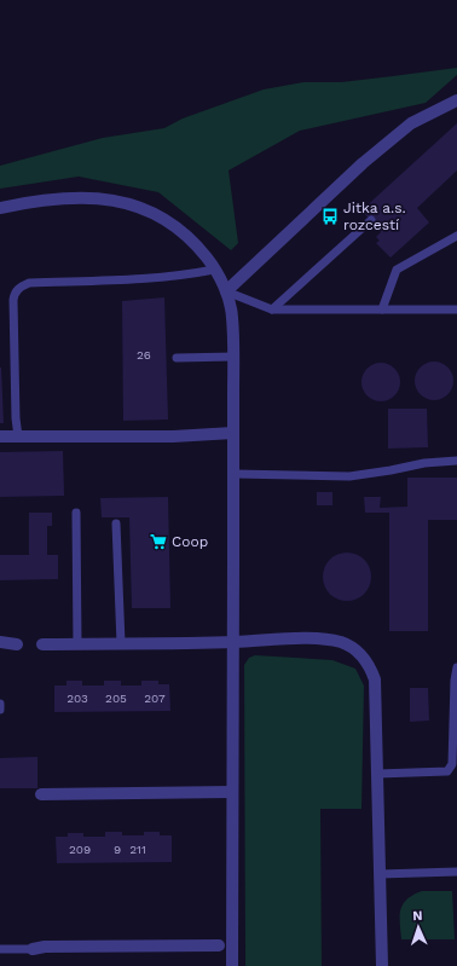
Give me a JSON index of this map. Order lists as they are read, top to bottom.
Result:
{
  "places": {
    "bus stop": ["Jitka a.s. rozcestí"],
    "supermarket": ["Coop"]
  },
  "house_numbers": [
    "26",
    "203",
    "205",
    "207",
    "209",
    "9",
    "211"
  ],
  "north": "top"
}
